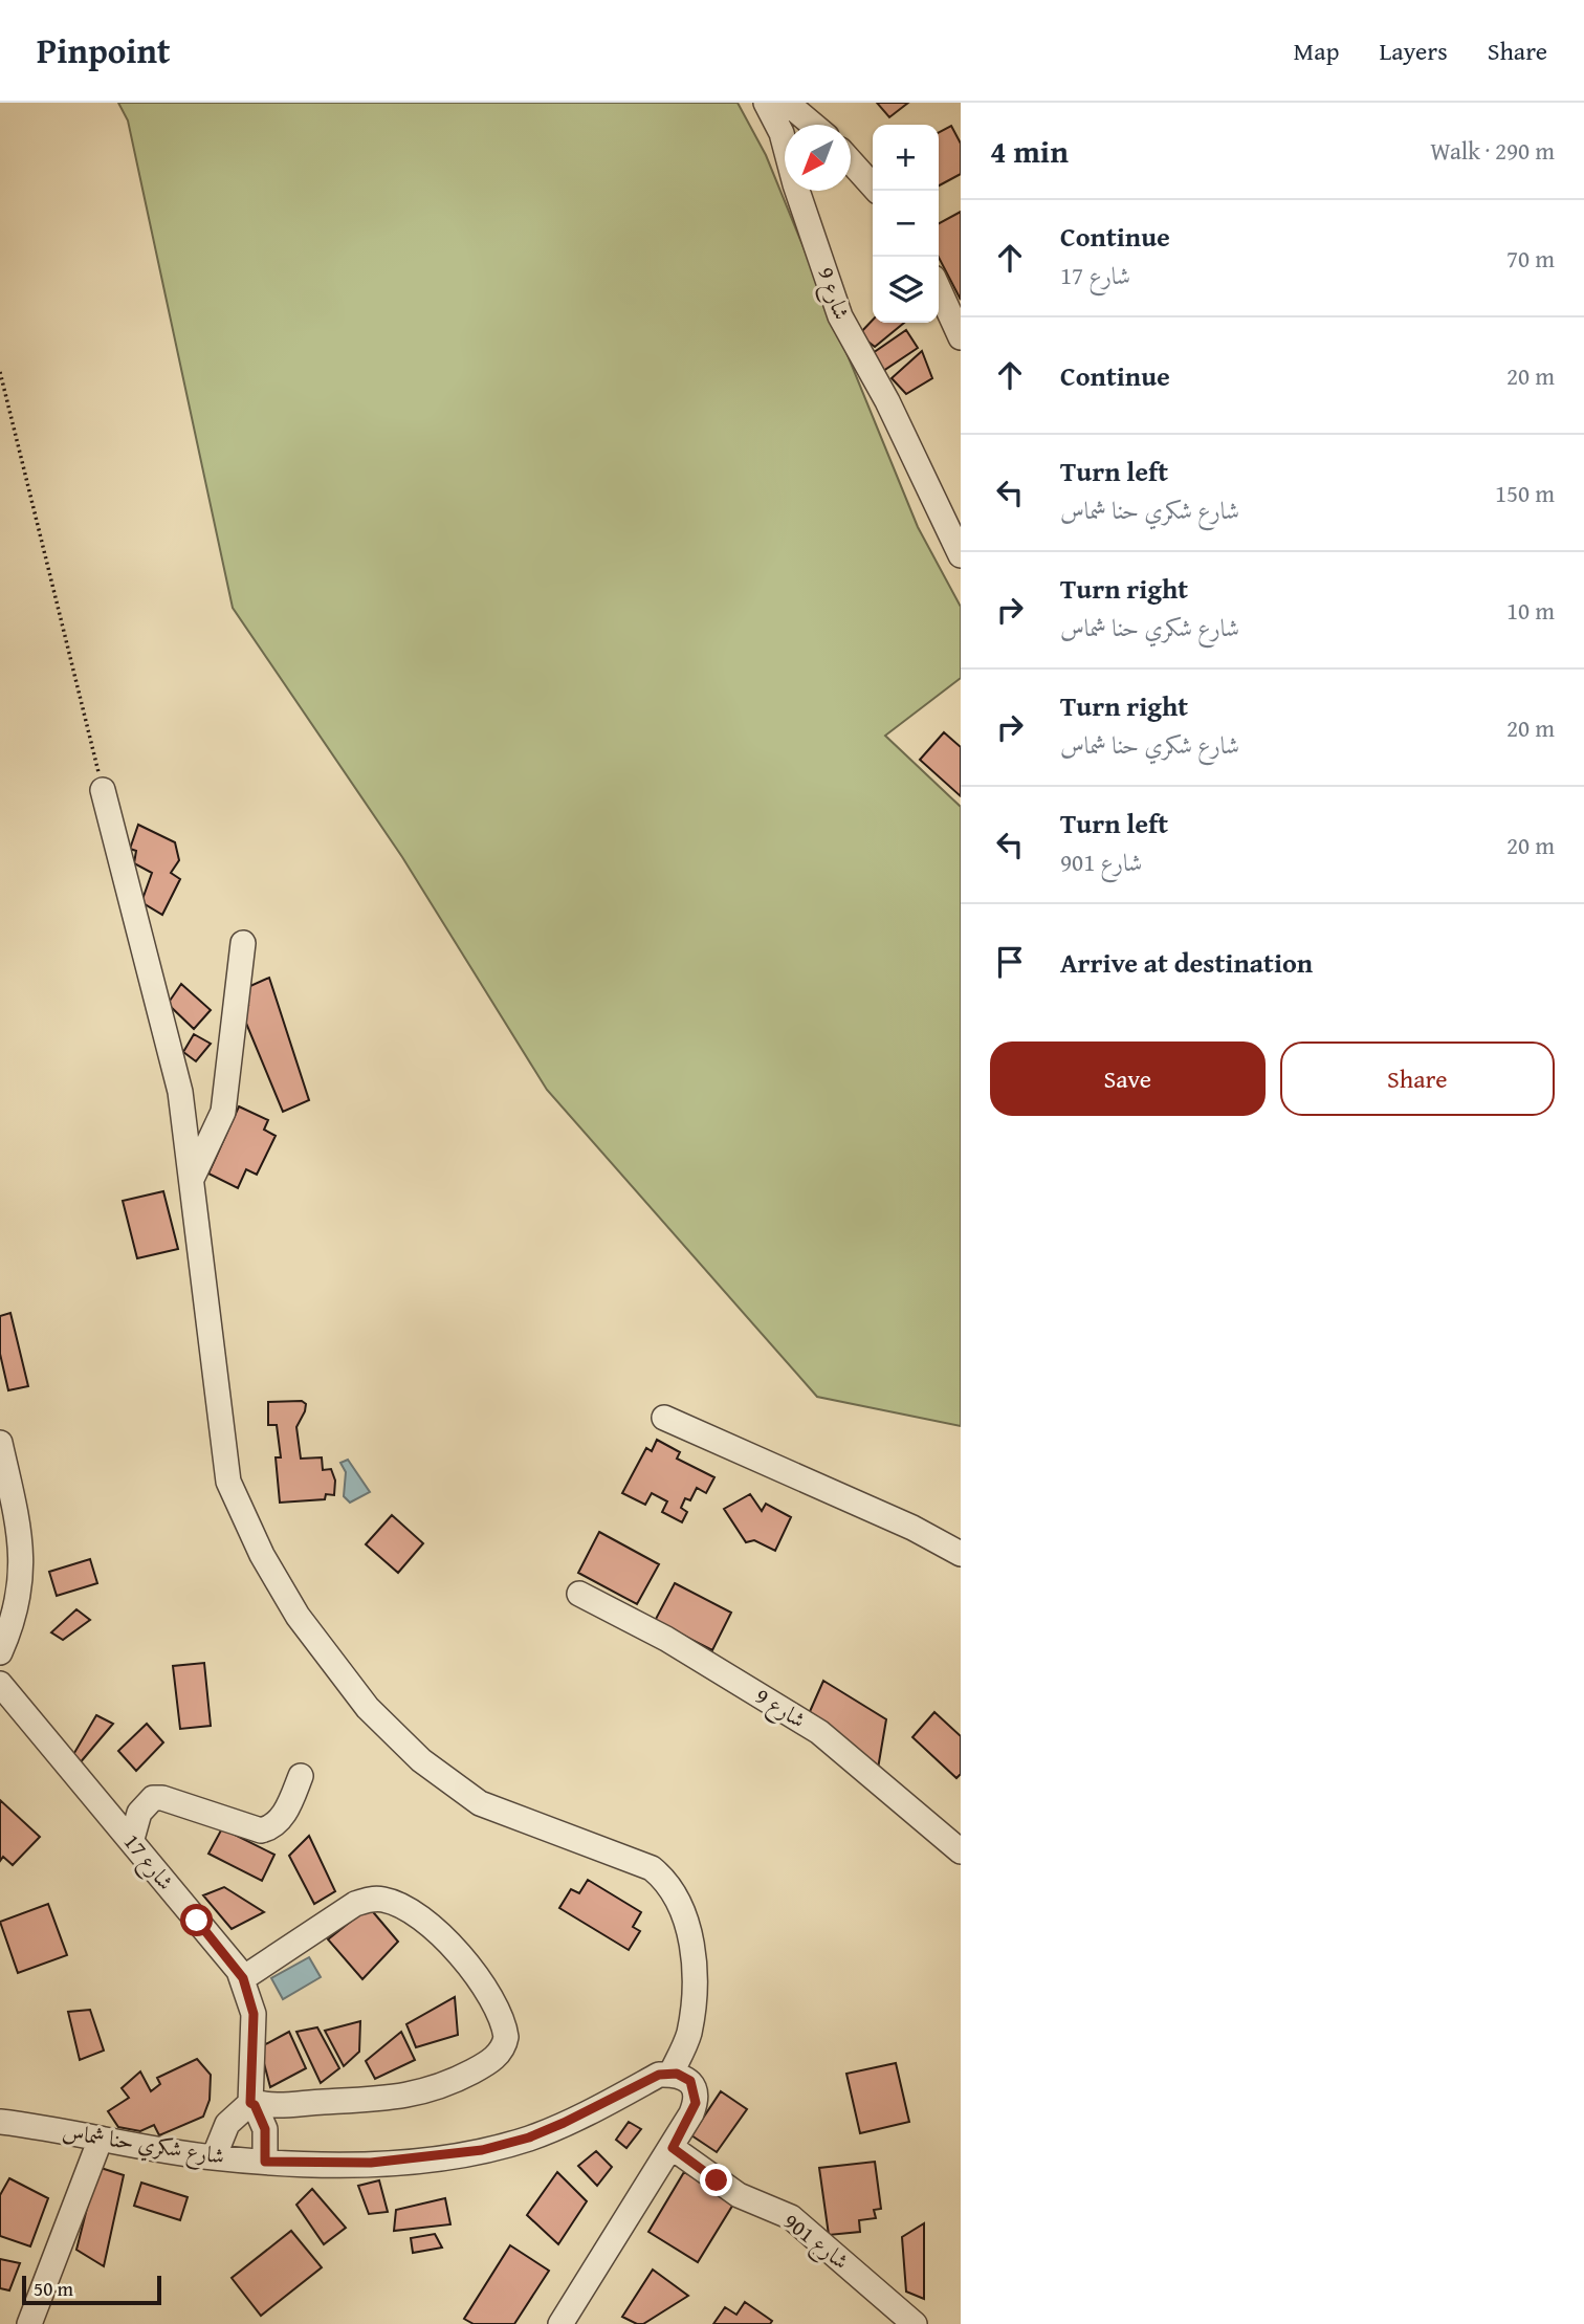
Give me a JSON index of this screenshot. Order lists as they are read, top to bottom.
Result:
{
  "streets": {
    "street": [
      "شارع 9",
      "شارع 17",
      "شارع شكري حنا شماس",
      "شارع 901"
    ]
  },
  "scale_bar": "50 m",
  "north": "bottom left",
  "page": {
    "header": "Pinpoint",
    "nav": ["Map", "Layers", "Share"],
    "heading": ["4 min", "Walk · 290 m"],
    "map_buttons": ["+", "−"],
    "list": [
      ["Continue", "شارع 17", "70 m"],
      ["Continue", "20 m"],
      ["Turn left", "شارع شكري حنا شماس", "150 m"],
      ["Turn right", "شارع شكري حنا شماس", "10 m"],
      ["Turn right", "شارع شكري حنا شماس", "20 m"],
      ["Turn left", "شارع 901", "20 m"],
      "Arrive at destination"
    ],
    "buttons": ["Save", "Share"],
    "scale": "50 m"
  }
}
